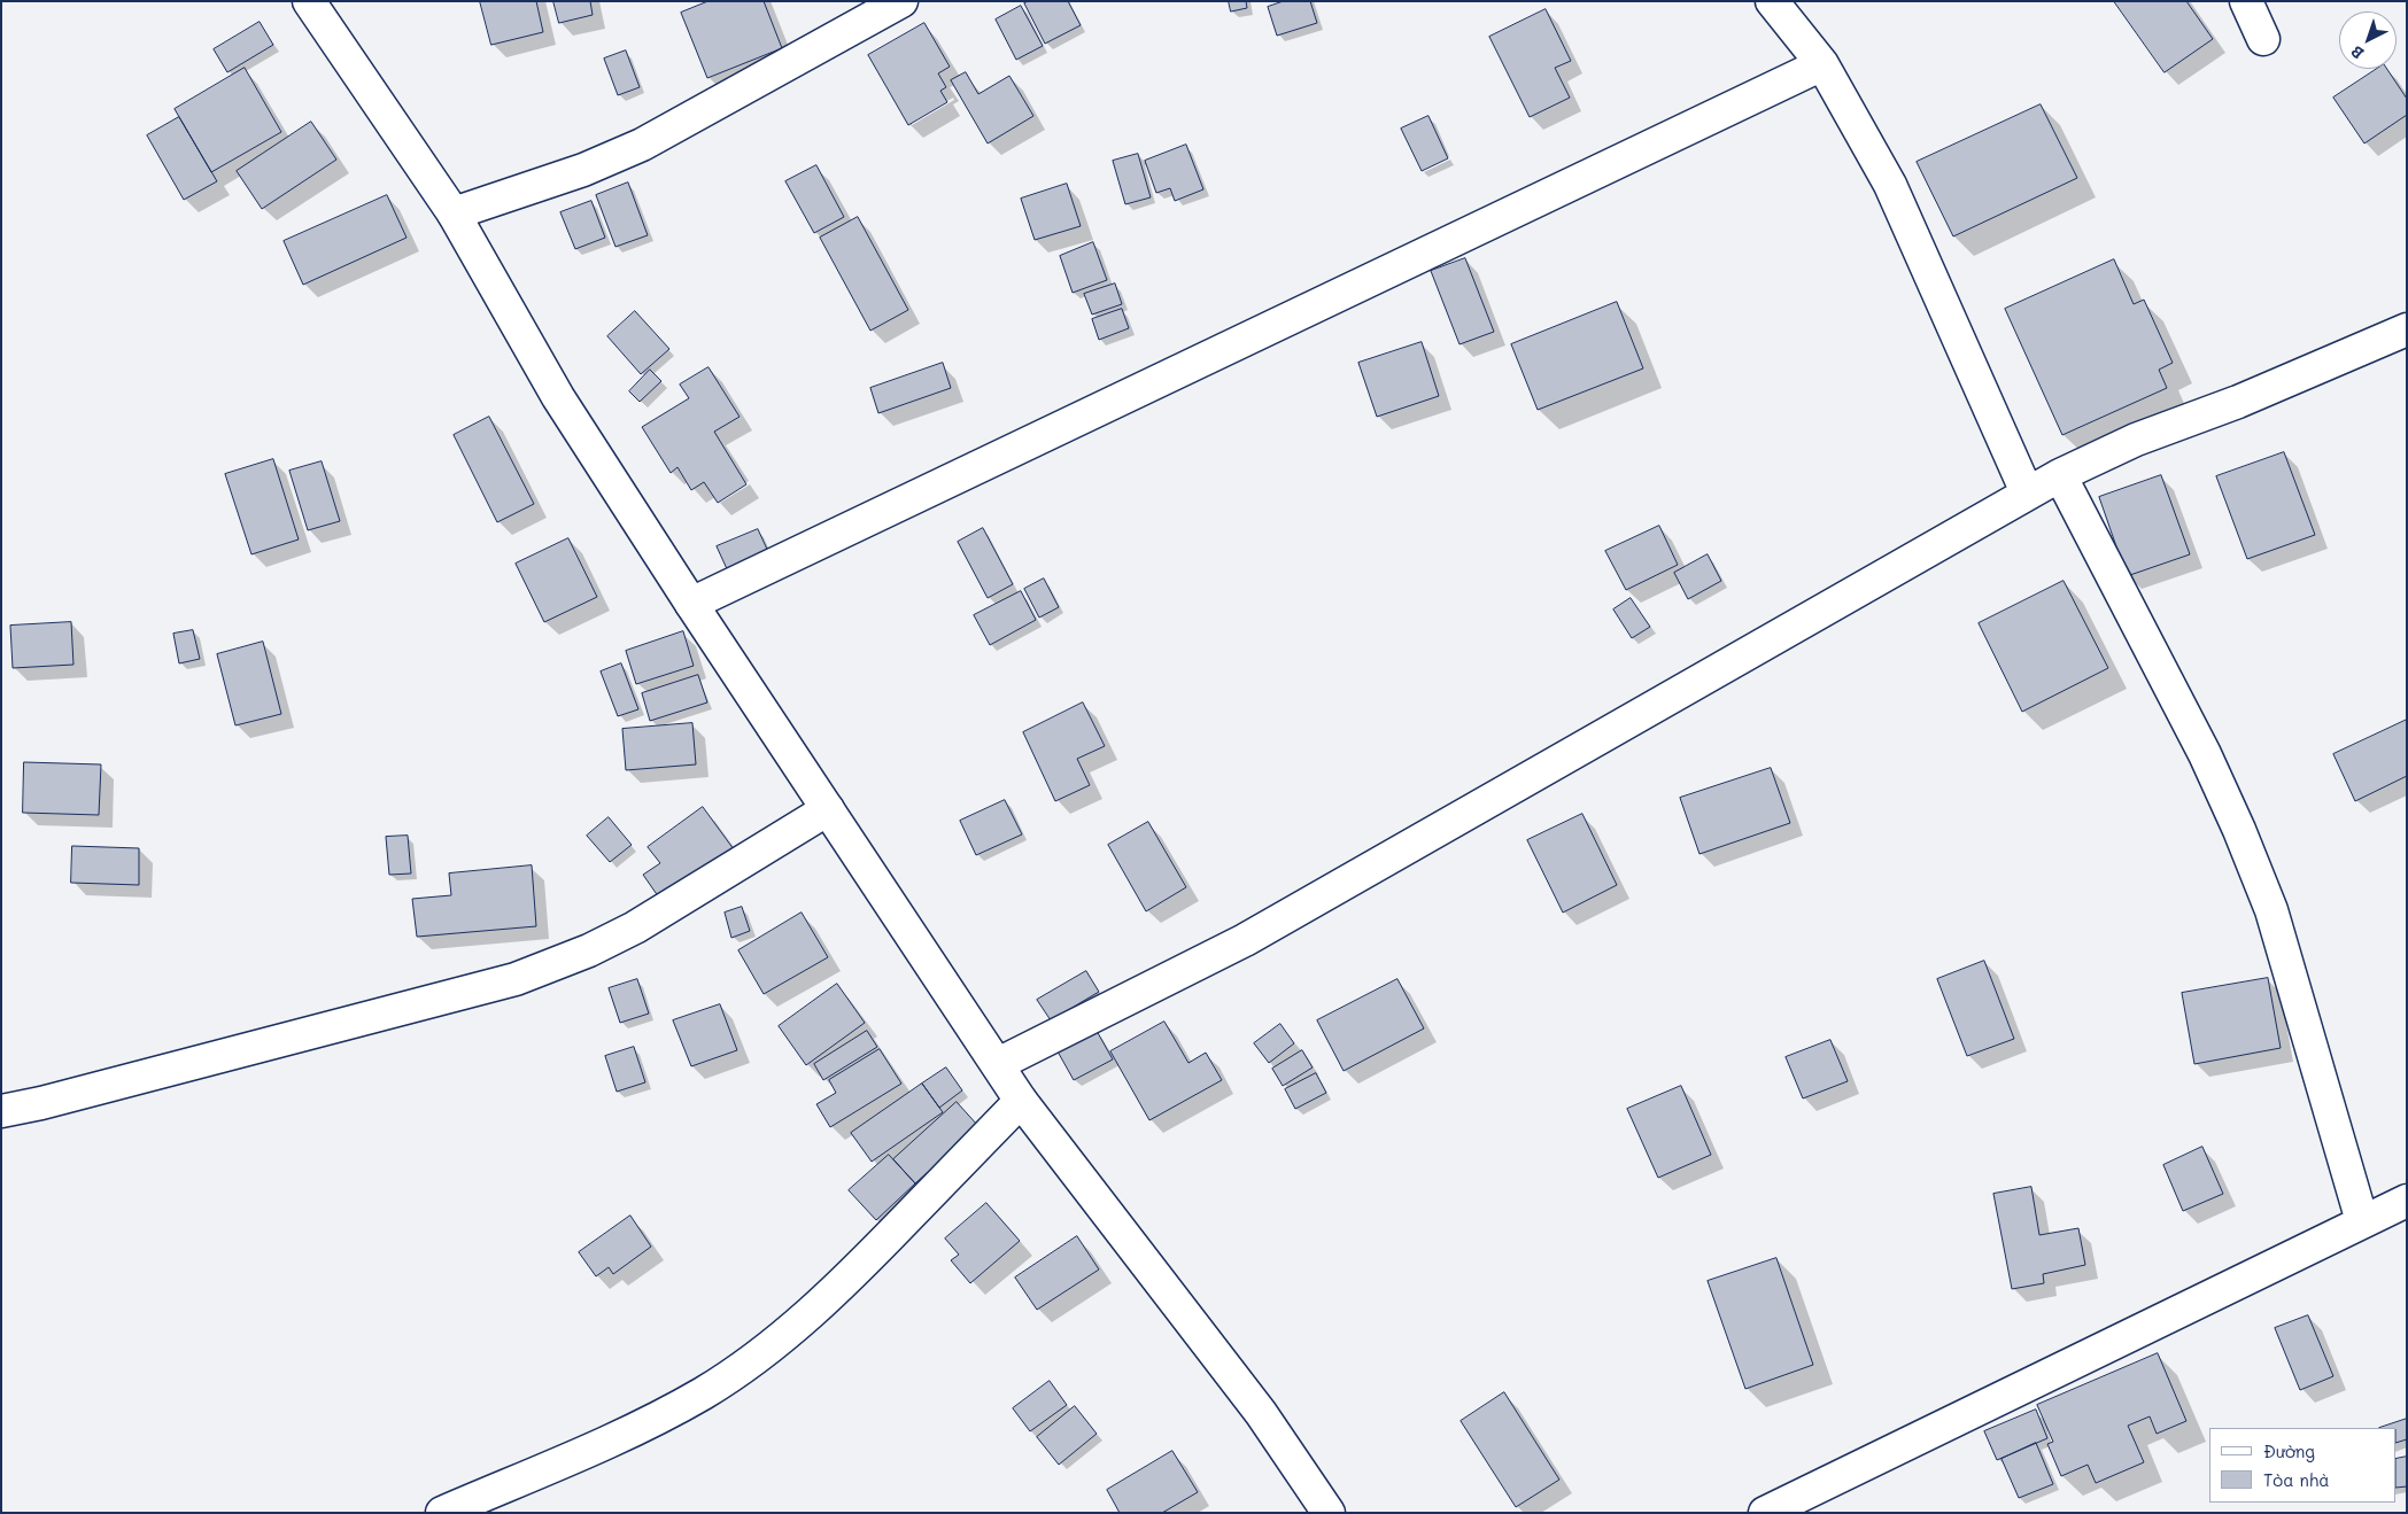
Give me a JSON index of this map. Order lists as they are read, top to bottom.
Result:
{
  "legend": ["Đường", "Tòa nhà"],
  "north": "bottom left"
}
